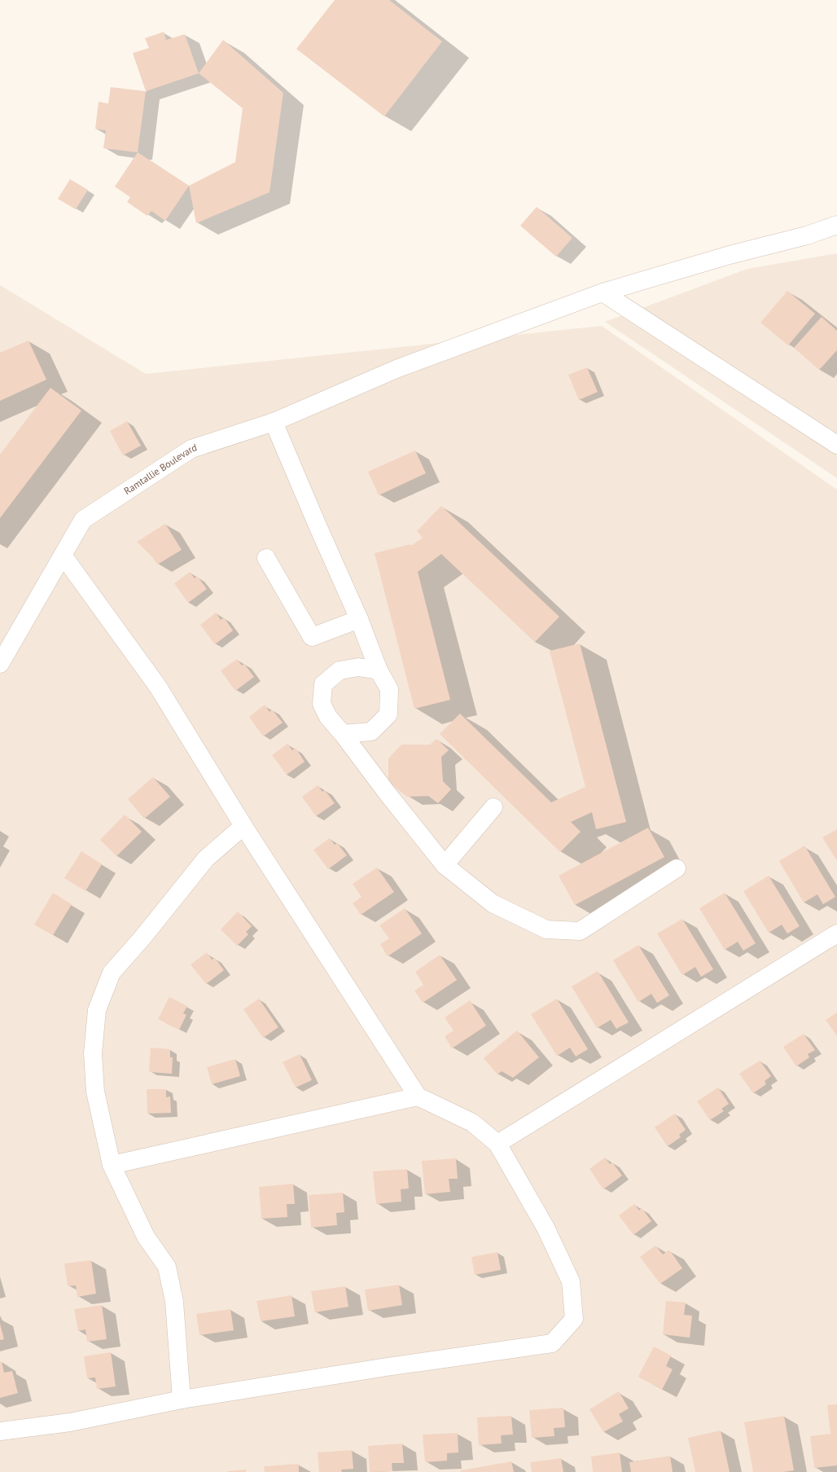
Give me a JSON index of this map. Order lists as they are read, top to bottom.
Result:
{
  "streets": {
    "street": ["Ramtallie Boulevard"]
  }
}
